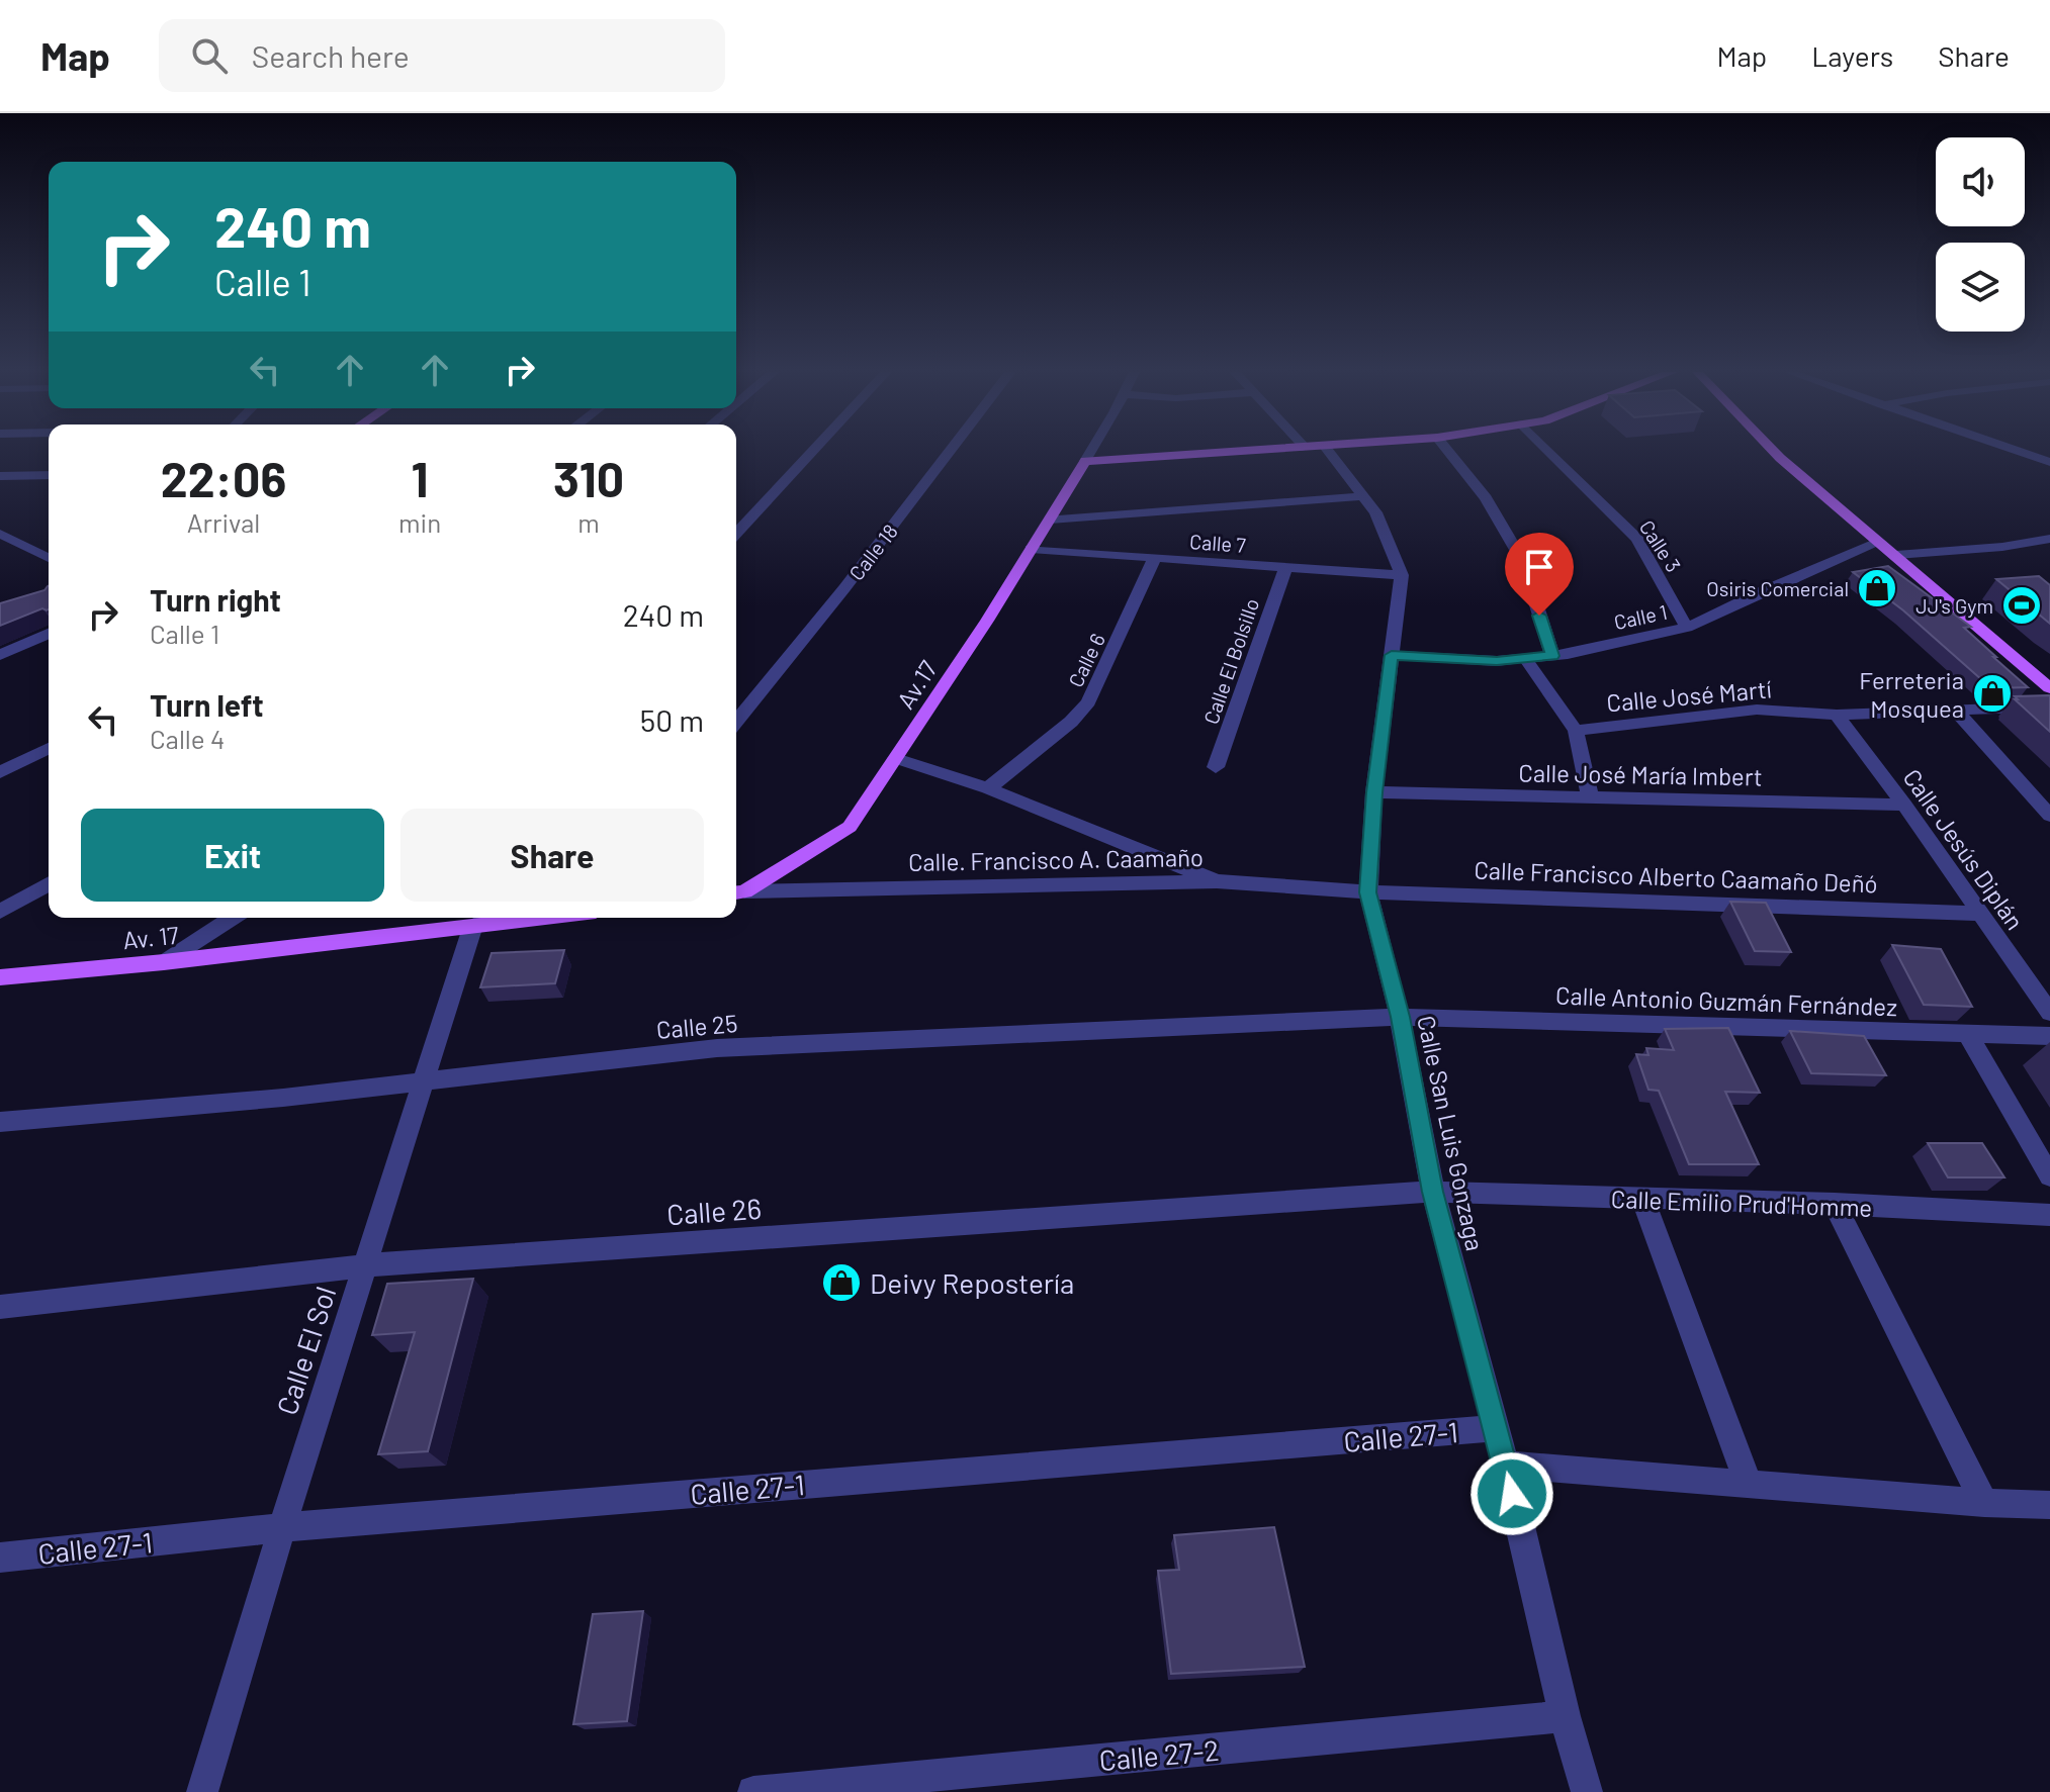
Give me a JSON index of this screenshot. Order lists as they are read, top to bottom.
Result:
{
  "streets": {
    "main road": ["Av.17", "Av. 17"],
    "street": [
      "Calle 7",
      "Calle 3",
      "Calle 18",
      "Calle 1",
      "Calle 6",
      "Calle El Bolsillo",
      "Calle José Martí",
      "Calle José María Imbert",
      "Calle Jesús Diplán",
      "Calle. Francisco A. Caamaño",
      "Calle Francisco Alberto Caamaño Deñó",
      "Calle Antonio Guzmán Fernández",
      "Calle 25",
      "Calle San Luis Gonzaga",
      "Calle Emilio Prud'Homme",
      "Calle 26",
      "Calle El Sol",
      "Calle 27-1",
      "Calle 27-2"
    ]
  },
  "crossings": [
    ["Calle 7", "Calle 6"],
    ["Calle 7", "Calle El Bolsillo"],
    ["Calle 7", "Av.17"],
    ["Calle 7", "Calle San Luis Gonzaga"],
    ["Calle 3", "Calle 1"],
    ["Calle 1", "Calle San Luis Gonzaga"],
    ["Av.17", "Calle. Francisco A. Caamaño"],
    ["Calle José Martí", "Calle Jesús Diplán"],
    ["Calle José María Imbert", "Calle Jesús Diplán"],
    ["Calle José María Imbert", "Calle San Luis Gonzaga"],
    ["Calle Jesús Diplán", "Calle Francisco Alberto Caamaño Deñó"],
    ["Calle. Francisco A. Caamaño", "Calle Francisco Alberto Caamaño Deñó"],
    ["Calle. Francisco A. Caamaño", "Calle San Luis Gonzaga"],
    ["Calle Francisco Alberto Caamaño Deñó", "Calle San Luis Gonzaga"],
    ["Av. 17", "Calle El Sol"],
    ["Calle Antonio Guzmán Fernández", "Calle 25"],
    ["Calle Antonio Guzmán Fernández", "Calle San Luis Gonzaga"],
    ["Calle 25", "Calle San Luis Gonzaga"],
    ["Calle 25", "Calle El Sol"],
    ["Calle San Luis Gonzaga", "Calle Emilio Prud'Homme"],
    ["Calle San Luis Gonzaga", "Calle 26"],
    ["Calle San Luis Gonzaga", "Calle 27-1"],
    ["Calle San Luis Gonzaga", "Calle 27-2"],
    ["Calle Emilio Prud'Homme", "Calle 26"],
    ["Calle 26", "Calle El Sol"],
    ["Calle El Sol", "Calle 27-1"]
  ],
  "places": {
    "shop": ["Osiris Comercial", "Ferreteria Mosquea", "Deivy Repostería"],
    "sports": ["JJ's Gym"]
  },
  "page": {
    "header": "Map",
    "search": "Search here",
    "nav": ["Map", "Layers", "Share"],
    "turn": ["240 m", "Calle 1"],
    "eta": [
      "22:06",
      "Arrival",
      "1",
      "min",
      "310",
      "m"
    ],
    "list": [
      {
        "name": "Turn right",
        "note": "Calle 1",
        "value": "240 m"
      },
      {
        "name": "Turn left",
        "note": "Calle 4",
        "value": "50 m"
      }
    ],
    "buttons": ["Exit", "Share"]
  }
}
